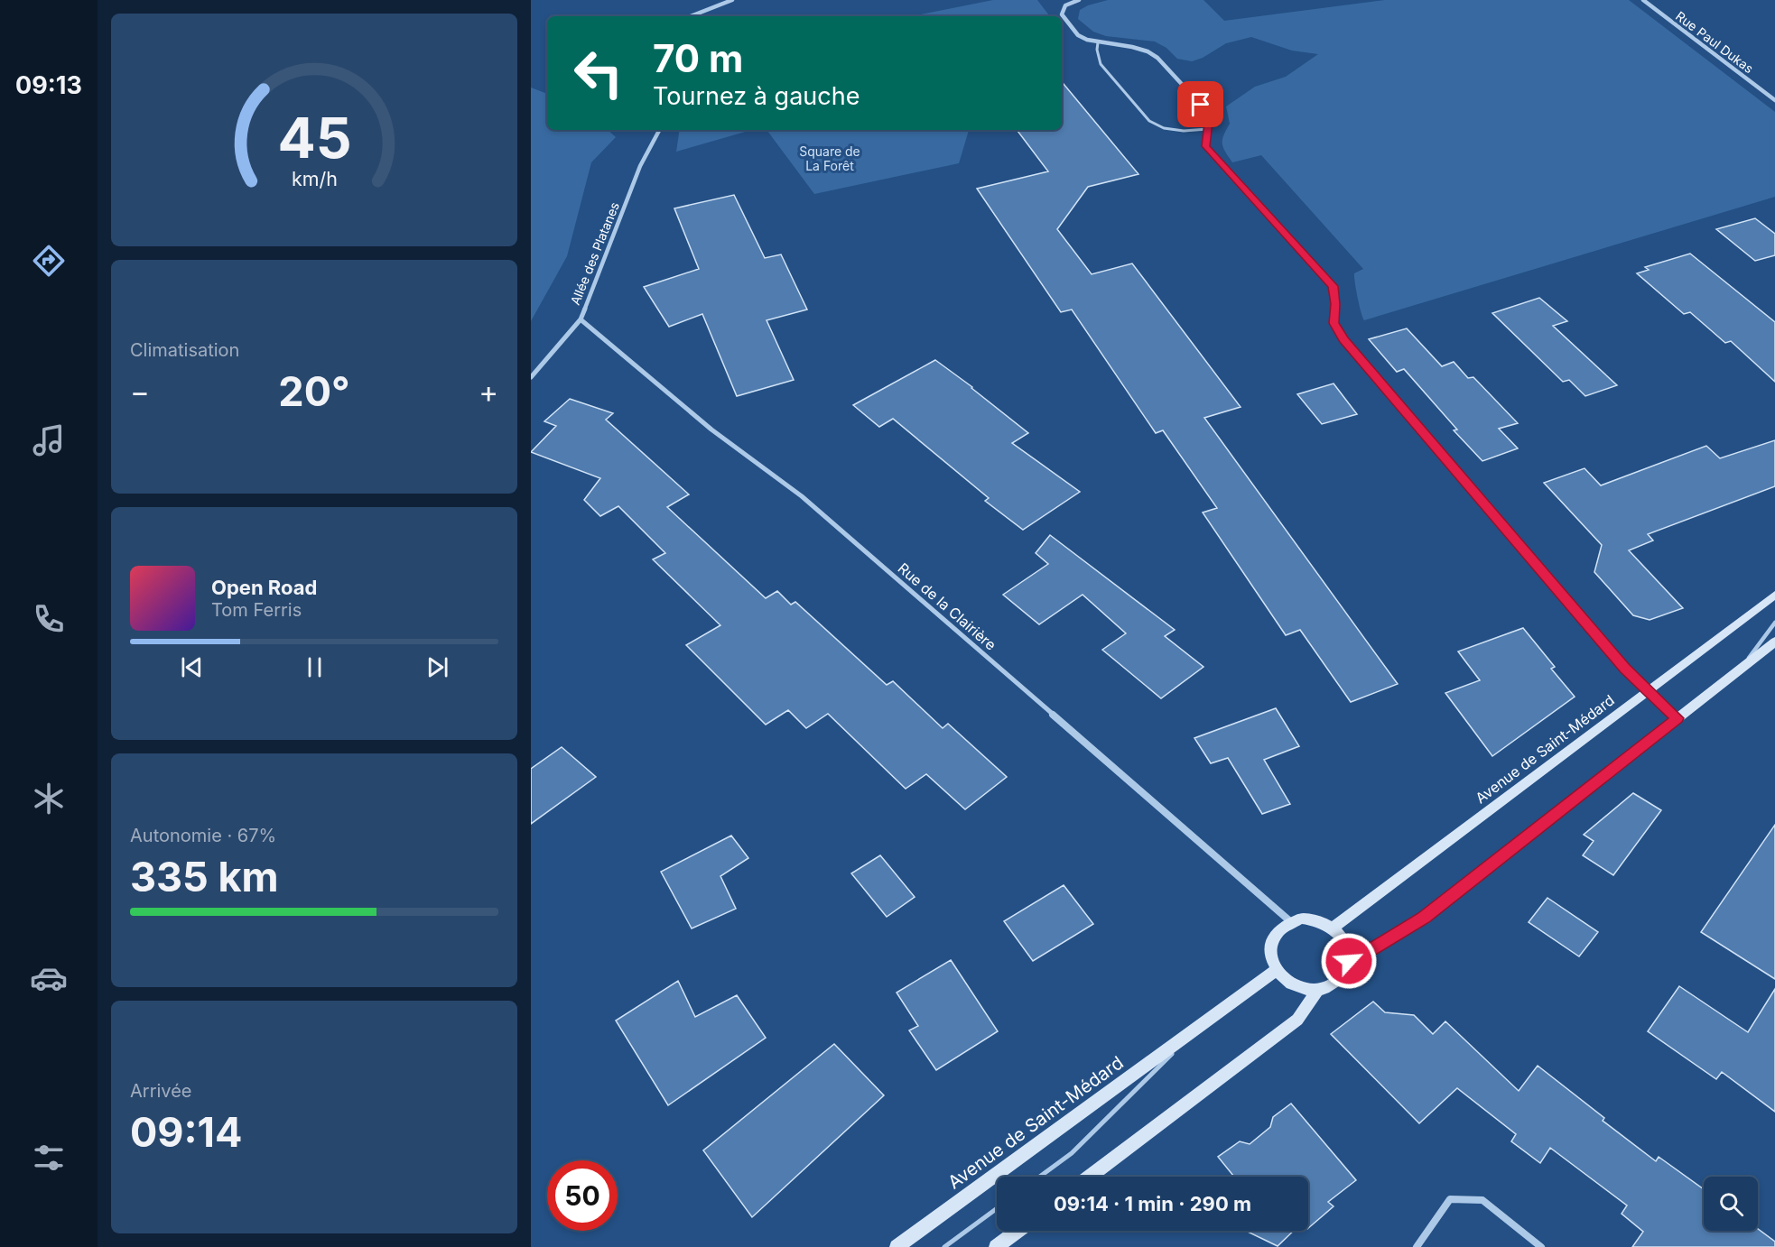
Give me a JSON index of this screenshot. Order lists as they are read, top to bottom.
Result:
{
  "streets": {
    "main road": ["Avenue de Saint-Médard"],
    "street": ["Rue Paul Dukas", "Allée des Platanes", "Rue de la Clairière"]
  },
  "crossings": [
    ["Allée des Platanes", "Rue de la Clairière"],
    ["Rue de la Clairière", "Avenue de Saint-Médard"]
  ],
  "parks": ["Square de La Forêt"],
  "page": {
    "tabs": "09:13",
    "turn": ["70 m", "Tournez à gauche"],
    "tile": [
      "Climatisation",
      ["Autonomie · 67%", "335 km"],
      ["Arrivée", "09:14"]
    ],
    "heat": ["−", "20°", "+"],
    "song": ["Open Road", "Tom Ferris"],
    "limit": "50",
    "trip": "09:14 · 1 min · 290 m",
    "gauge": ["45", "km/h"]
  }
}
